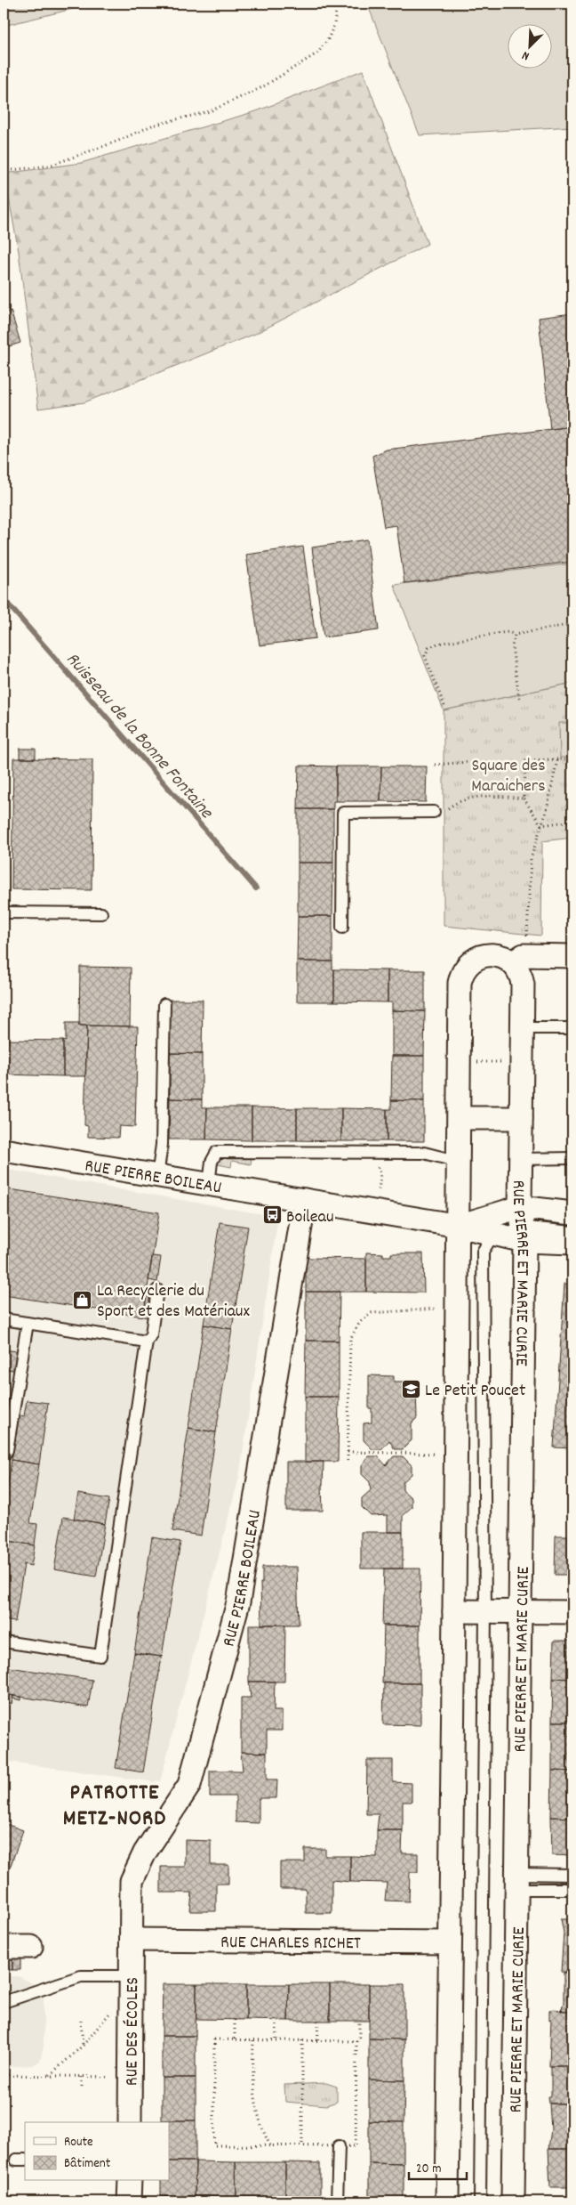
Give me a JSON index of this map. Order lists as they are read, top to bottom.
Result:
{
  "streets": {
    "street": [
      "RUE PIERRE BOILEAU",
      "RUE PIERRE ET MARIE CURIE",
      "RUE CHARLES RICHET",
      "RUE DES ÉCOLES"
    ]
  },
  "crossings": [
    ["RUE PIERRE BOILEAU", "RUE PIERRE ET MARIE CURIE"],
    ["RUE PIERRE BOILEAU", "RUE CHARLES RICHET"],
    ["RUE PIERRE BOILEAU", "RUE DES ÉCOLES"],
    ["RUE CHARLES RICHET", "RUE DES ÉCOLES"]
  ],
  "districts": ["PATROTTE METZ-NORD"],
  "water": ["Ruisseau de la Bonne Fontaine"],
  "parks": ["Square des Maraichers"],
  "places": {
    "bus stop": ["Boileau"],
    "shop": ["La Recyclerie du Sport et des Matériaux"],
    "school or university": ["Le Petit Poucet"]
  },
  "legend": ["Route", "Bâtiment"],
  "scale_bar": "20 m",
  "north": "bottom left"
}
